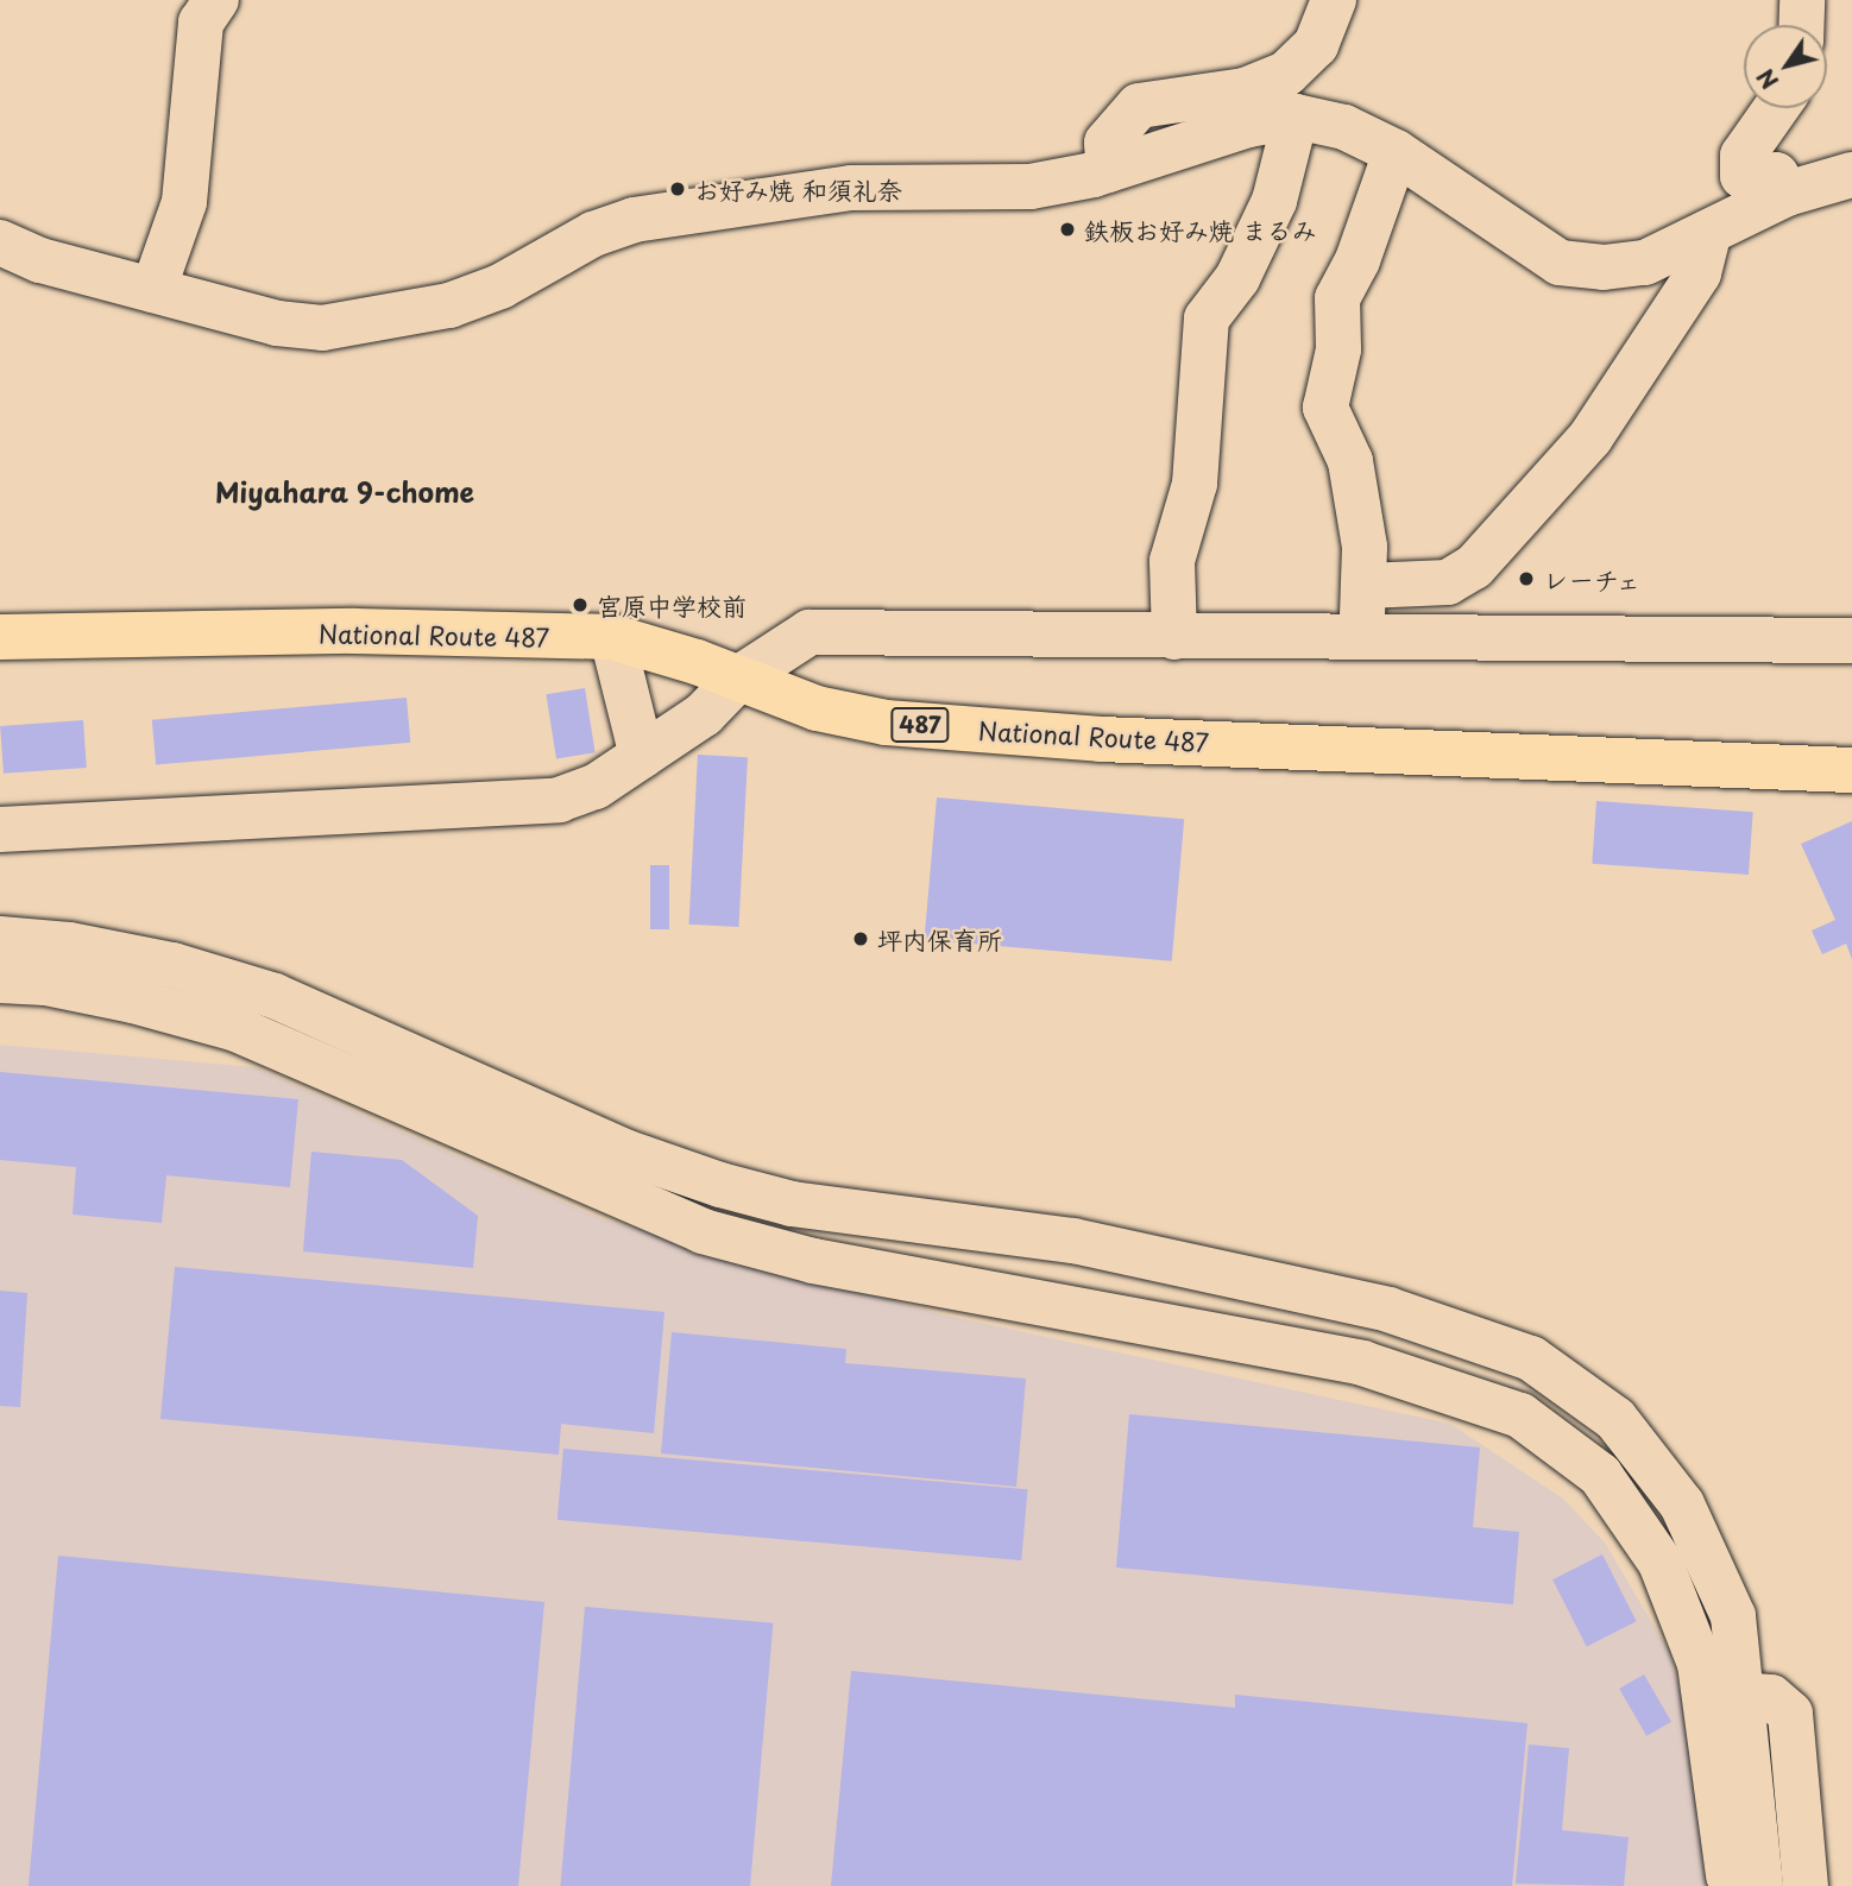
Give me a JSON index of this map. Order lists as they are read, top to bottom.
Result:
{
  "streets": {
    "highway": ["National Route 487", "487"]
  },
  "districts": ["Miyahara 9-chome"],
  "places": [
    "お好み焼 和須礼奈",
    "鉄板お好み焼 まるみ",
    "レーチェ",
    "宮原中学校前",
    "坪内保育所"
  ],
  "north": "bottom left"
}
